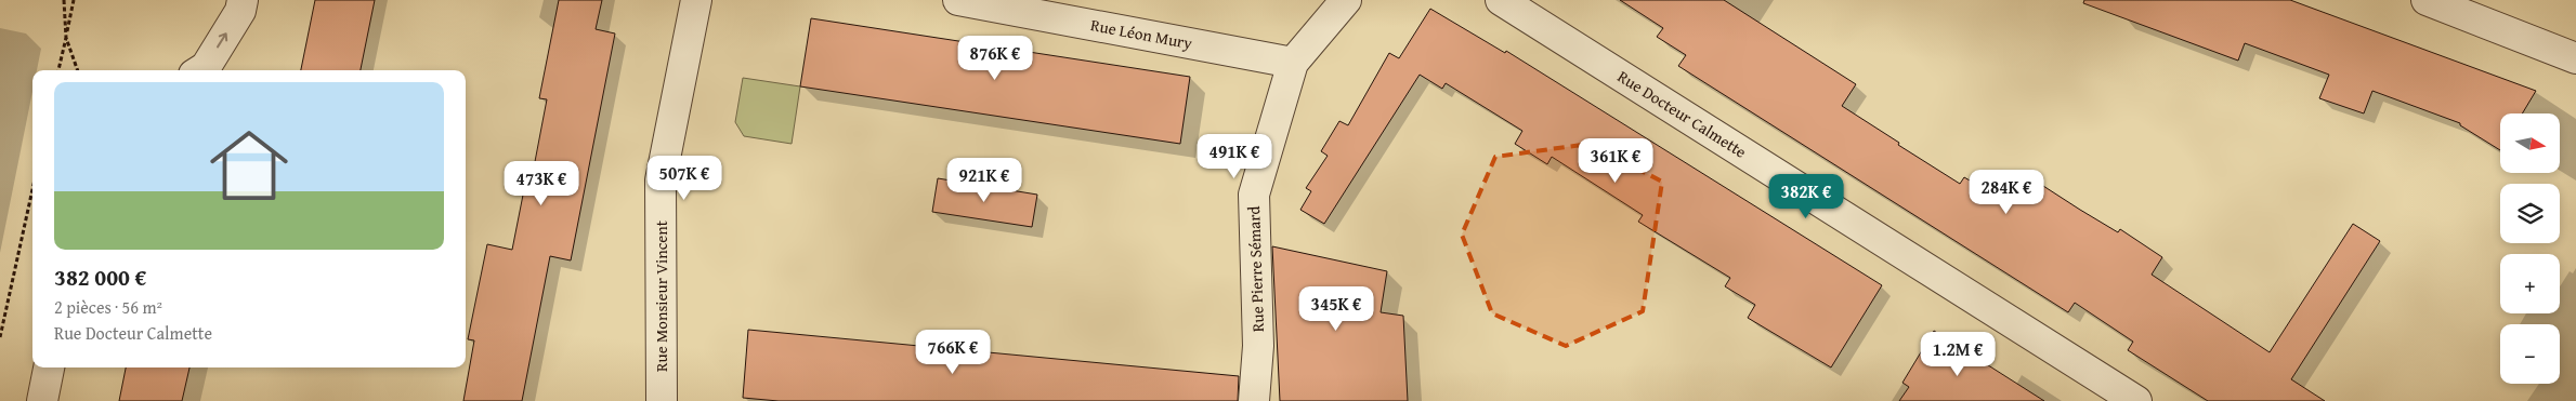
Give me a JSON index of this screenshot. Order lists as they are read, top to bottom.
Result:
{
  "streets": {
    "street": [
      "Rue Léon Mury",
      "Rue Docteur Calmette",
      "Rue Pierre Sémard",
      "Rue Monsieur Vincent"
    ]
  },
  "crossings": [
    ["Rue Léon Mury", "Rue Pierre Sémard"]
  ],
  "north": "right",
  "page": {
    "price": [
      "876K €",
      "491K €",
      "361K €",
      "507K €",
      "921K €",
      "473K €",
      "284K €",
      "382K €",
      "345K €",
      "766K €",
      "1.2M €"
    ],
    "list": [
      {
        "name": "382 000 €",
        "note": "2 pièces · 56 m² · Rue Docteur Calmette"
      }
    ],
    "map_buttons": ["+", "−"]
  }
}
